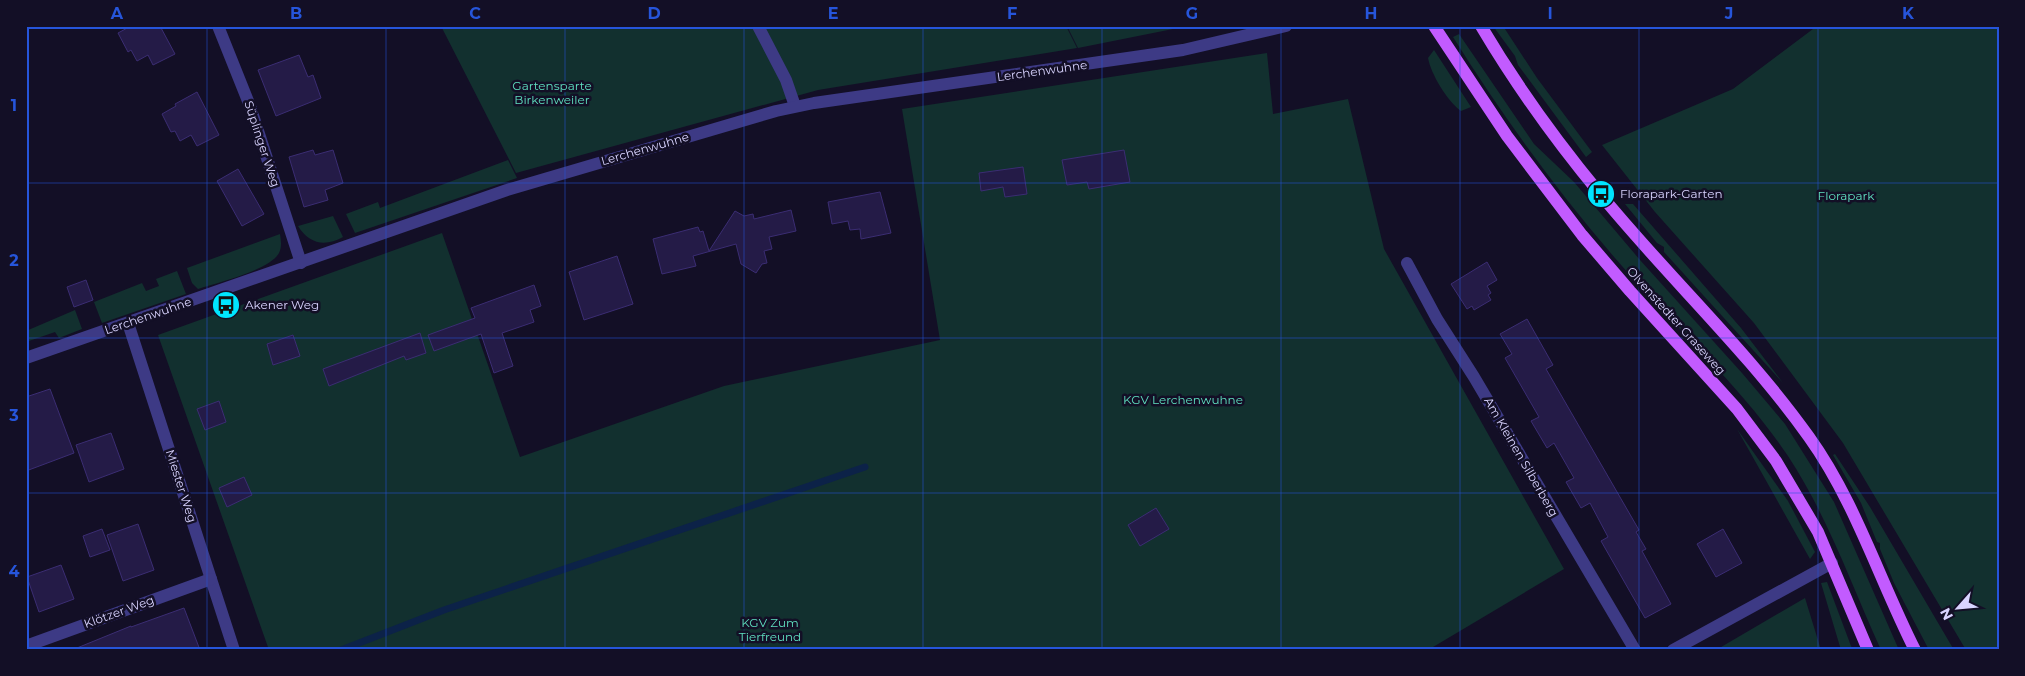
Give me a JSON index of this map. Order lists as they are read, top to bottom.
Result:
{
  "streets": {
    "main road": ["Olvenstedter Graseweg"],
    "street": [
      "Lerchenwuhne",
      "Süplinger Weg",
      "Am Kleinen Silberberg",
      "Miester Weg",
      "Klötzer Weg"
    ]
  },
  "crossings": [
    ["Lerchenwuhne", "Süplinger Weg"],
    ["Lerchenwuhne", "Miester Weg"],
    ["Miester Weg", "Klötzer Weg"]
  ],
  "parks": [
    "Gartensparte Birkenweiler",
    "Florapark",
    "KGV Lerchenwuhne",
    "KGV Zum Tierfreund"
  ],
  "places": {
    "bus stop": ["Florapark-Garten", "Akener Weg"]
  },
  "north": "bottom left",
  "grid": {
    "columns": [
      "A",
      "B",
      "C",
      "D",
      "E",
      "F",
      "G",
      "H",
      "I",
      "J",
      "K"
    ],
    "rows": [
      "1",
      "2",
      "3",
      "4"
    ]
  }
}
